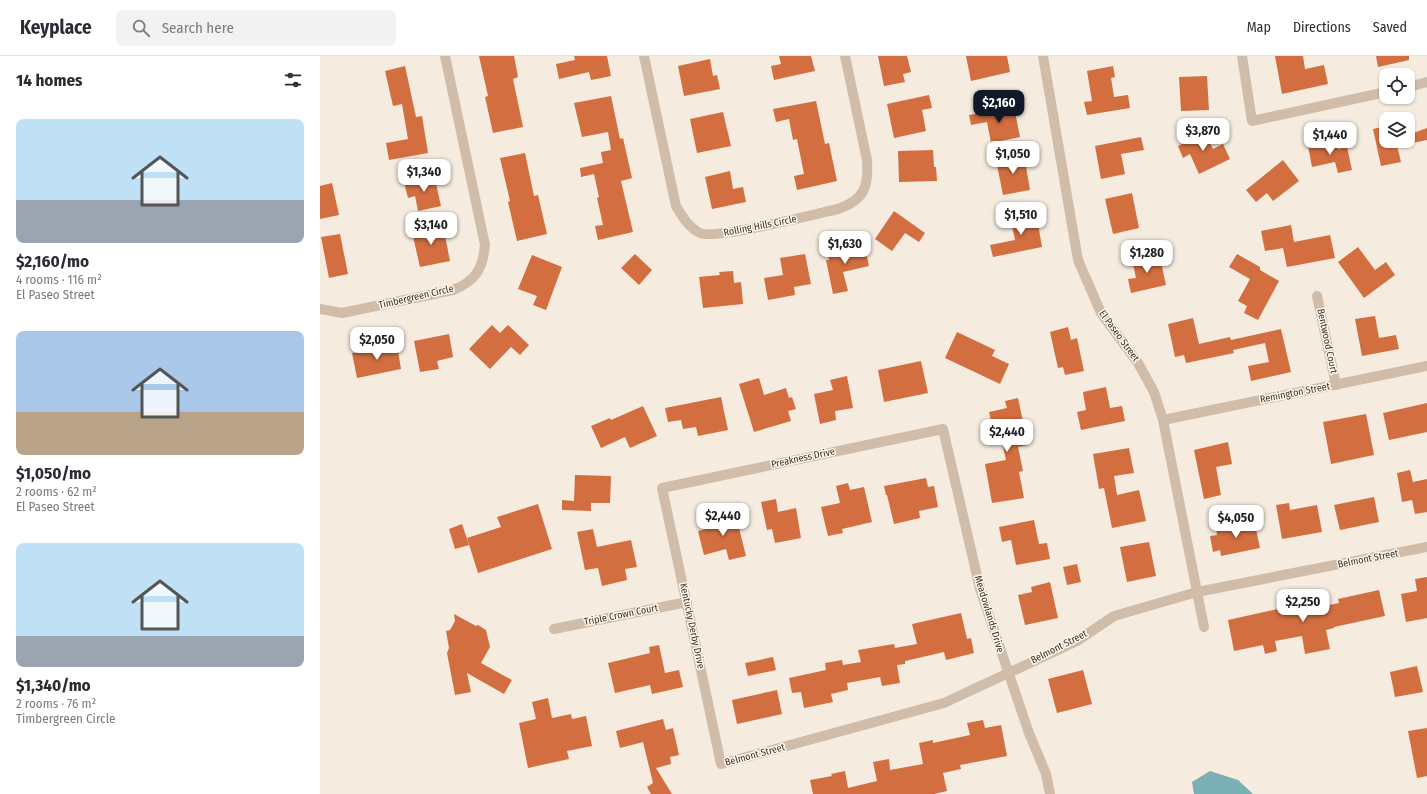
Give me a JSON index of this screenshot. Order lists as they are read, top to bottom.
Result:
{
  "streets": {
    "street": [
      "Rolling Hills Circle",
      "Timbergreen Circle",
      "El Paseo Street",
      "Bentwood Court",
      "Remington Street",
      "Preakness Drive",
      "Belmont Street",
      "Meadowlands Drive",
      "Triple Crown Court",
      "Kentucky Derby Drive"
    ]
  },
  "crossings": [
    ["El Paseo Street", "Remington Street"],
    ["El Paseo Street", "Belmont Street"],
    ["Bentwood Court", "Remington Street"],
    ["Preakness Drive", "Meadowlands Drive"],
    ["Preakness Drive", "Kentucky Derby Drive"],
    ["Belmont Street", "Meadowlands Drive"],
    ["Belmont Street", "Kentucky Derby Drive"],
    ["Triple Crown Court", "Kentucky Derby Drive"]
  ],
  "page": {
    "header": "Keyplace",
    "search": "Search here",
    "nav": ["Map", "Directions", "Saved"],
    "heading": "14 homes",
    "price": [
      "$2,160",
      "$3,870",
      "$1,440",
      "$1,050",
      "$1,340",
      "$1,510",
      "$3,140",
      "$1,630",
      "$1,280",
      "$2,050",
      "$2,440",
      "$2,440",
      "$4,050",
      "$2,250"
    ],
    "list": [
      {
        "name": "$2,160/mo",
        "note": "4 rooms · 116 m² · El Paseo Street"
      },
      {
        "name": "$1,050/mo",
        "note": "2 rooms · 62 m² · El Paseo Street"
      },
      {
        "name": "$1,340/mo",
        "note": "2 rooms · 76 m² · Timbergreen Circle"
      }
    ]
  }
}
